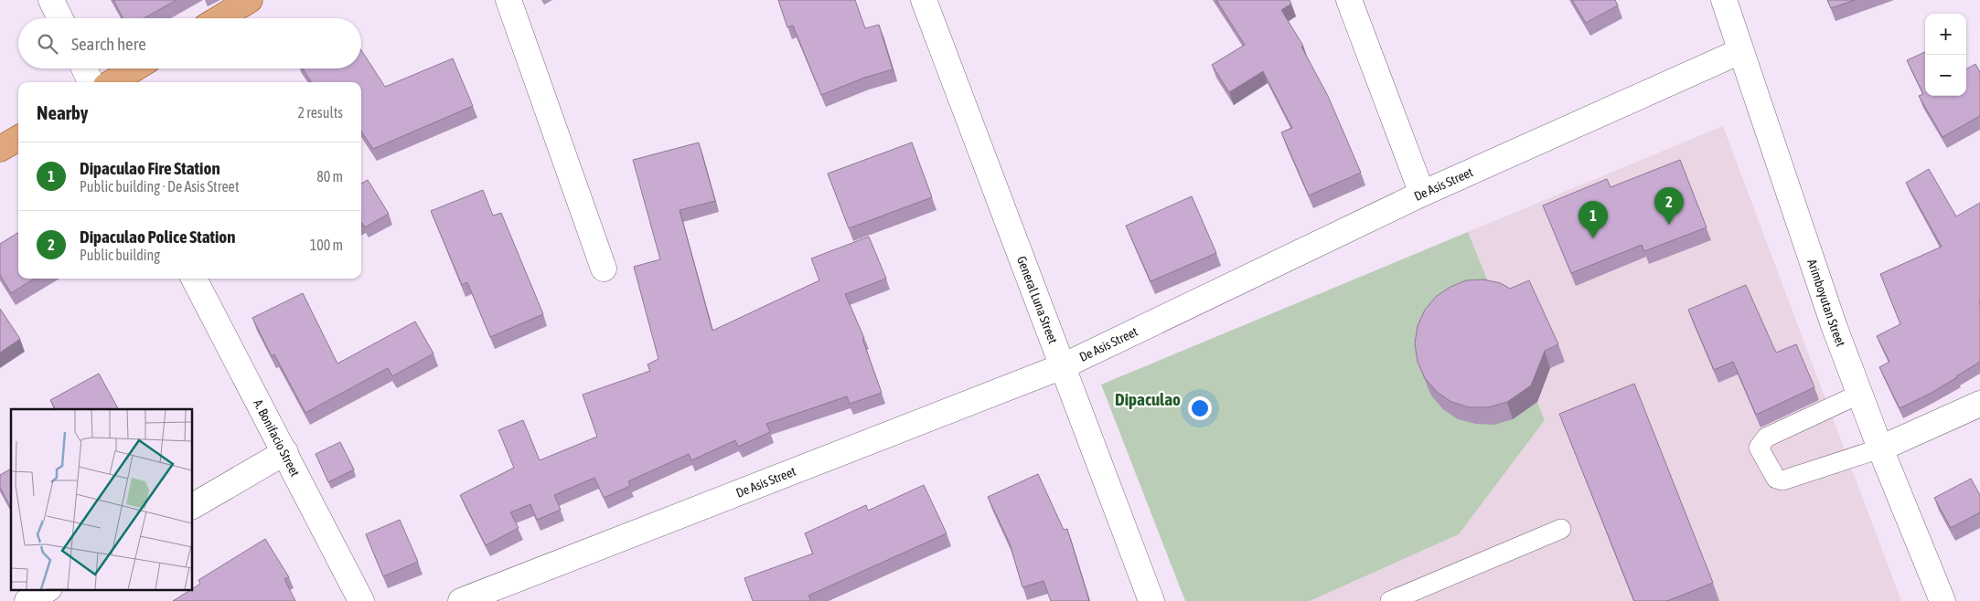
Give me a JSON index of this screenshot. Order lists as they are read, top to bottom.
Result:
{
  "streets": {
    "street": [
      "De Asis Street",
      "General Luna Street",
      "Arimboyutan Street",
      "A. Bonifacio Street"
    ]
  },
  "crossings": [
    ["De Asis Street", "General Luna Street"],
    ["De Asis Street", "Arimboyutan Street"]
  ],
  "districts": ["Dipaculao"],
  "page": {
    "map_buttons": ["+", "−"],
    "search": "Search here",
    "heading": ["Nearby", "2 results"],
    "list": [
      {
        "mark": "1",
        "name": "Dipaculao Fire Station",
        "note": "Public building · De Asis Street",
        "value": "80 m"
      },
      {
        "mark": "2",
        "name": "Dipaculao Police Station",
        "note": "Public building",
        "value": "100 m"
      }
    ],
    "pins": ["2", "1"]
  }
}
